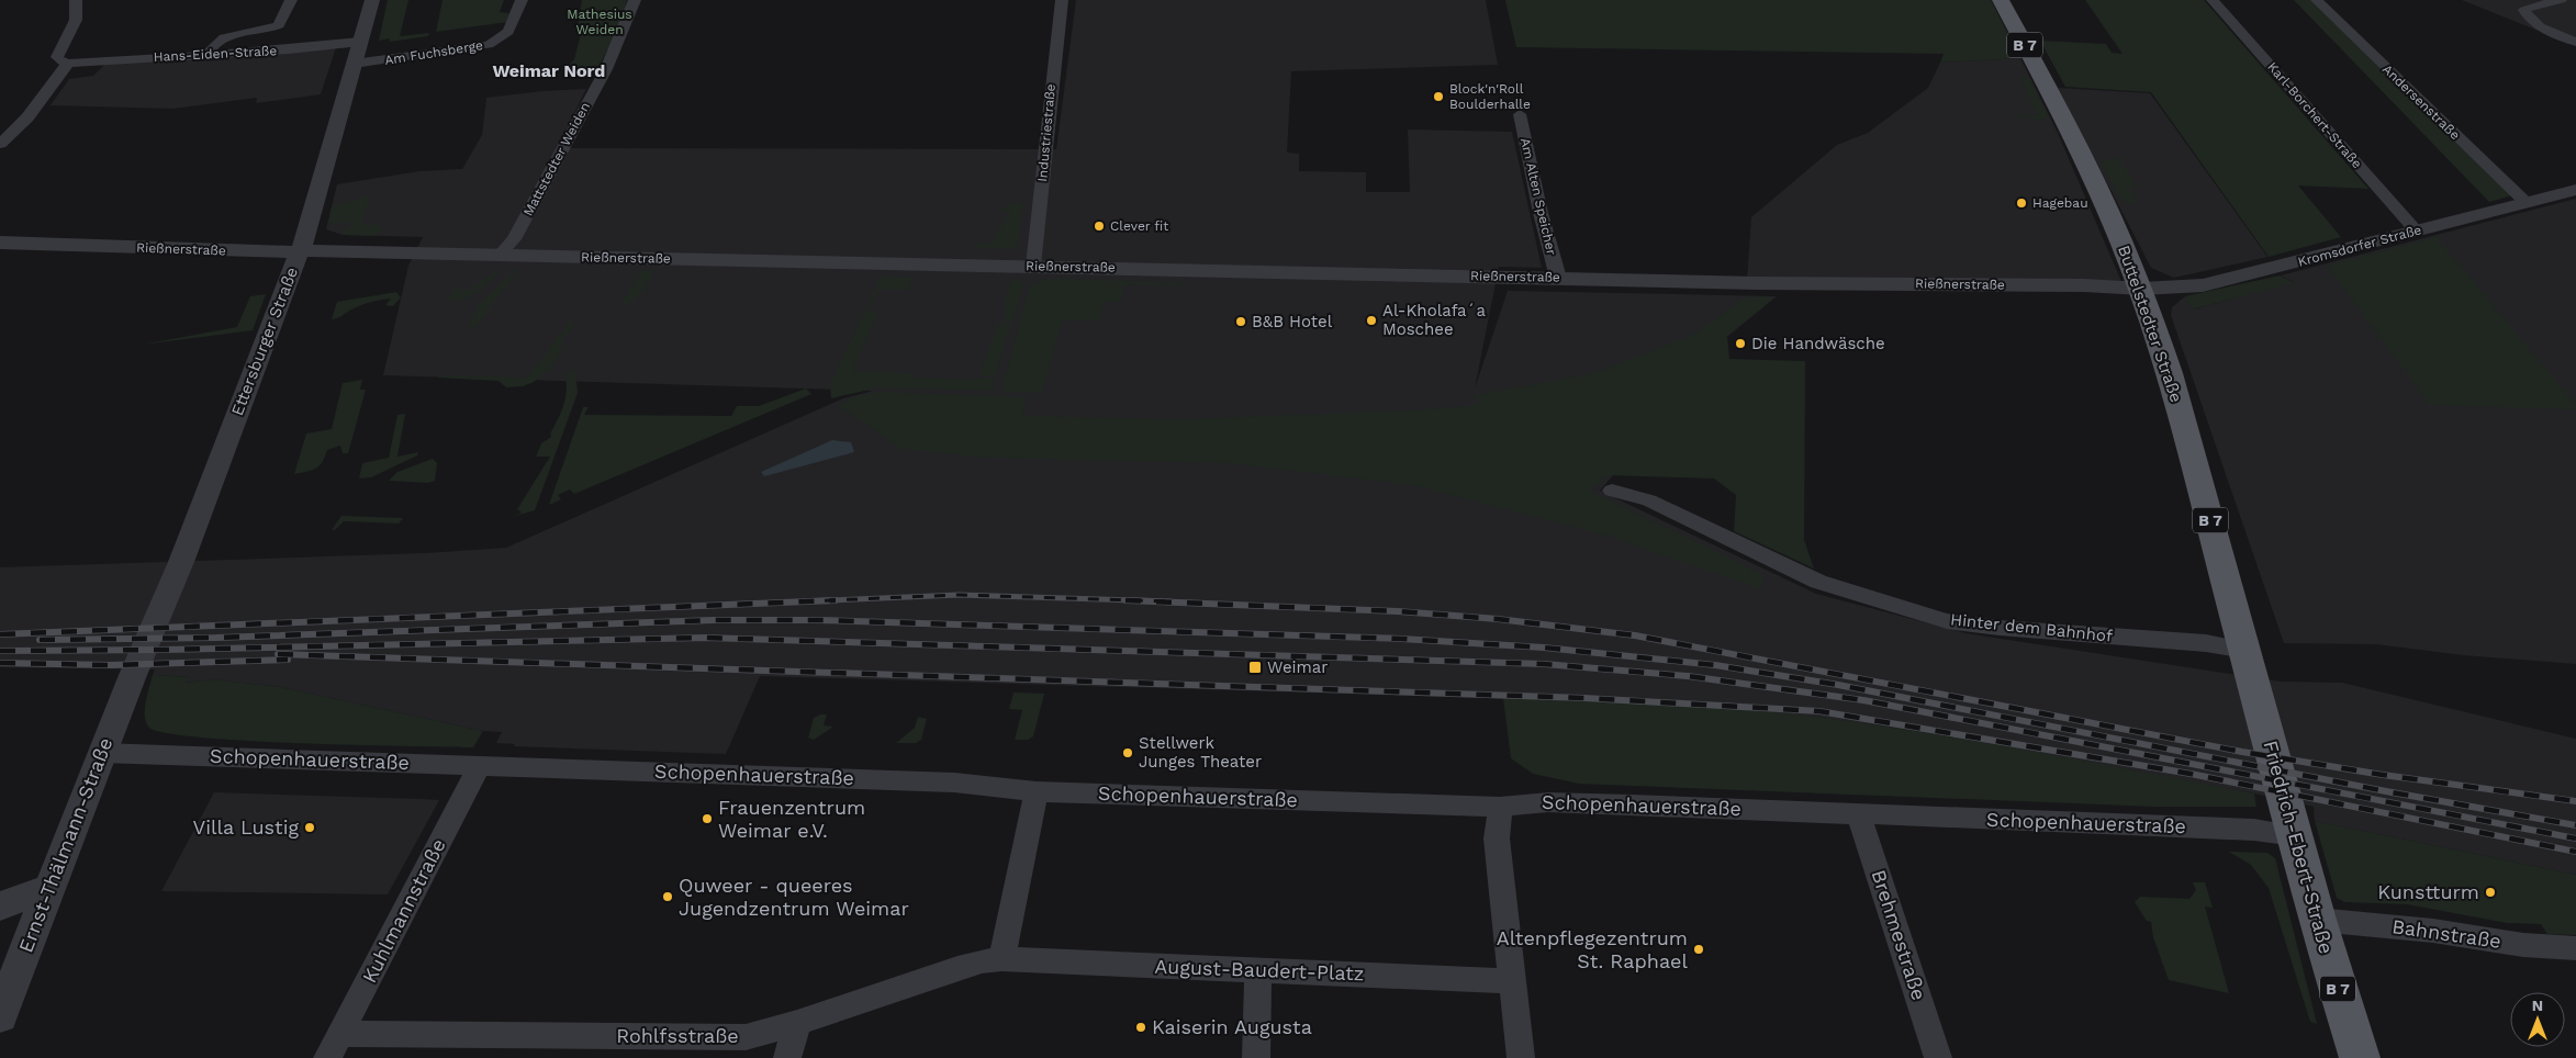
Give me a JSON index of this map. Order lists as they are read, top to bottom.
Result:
{
  "streets": {
    "main road": ["B 7", "Buttelstedter Straße", "Friedrich-Ebert-Straße"],
    "street": [
      "Am Fuchsberge",
      "Hans-Eiden-Straße",
      "Andersenstraße",
      "Karl-Borchert-Straße",
      "Industriestraße",
      "Mattstedter Weiden",
      "Am Alten Speicher",
      "Kromsdorfer Straße",
      "Rießnerstraße",
      "Ettersburger Straße",
      "Hinter dem Bahnhof",
      "Schopenhauerstraße",
      "Ernst-Thälmann-Straße",
      "Kuhlmannstraße",
      "Bahnstraße",
      "Brehmestraße",
      "August-Baudert-Platz",
      "Rohlfsstraße"
    ]
  },
  "crossings": [
    ["Am Fuchsberge", "Ettersburger Straße"],
    ["Hans-Eiden-Straße", "Ettersburger Straße"],
    ["Andersenstraße", "Kromsdorfer Straße"],
    ["Karl-Borchert-Straße", "Kromsdorfer Straße"],
    ["Industriestraße", "Rießnerstraße"],
    ["Mattstedter Weiden", "Rießnerstraße"],
    ["Am Alten Speicher", "Rießnerstraße"],
    ["Kromsdorfer Straße", "Rießnerstraße"],
    ["Kromsdorfer Straße", "Buttelstedter Straße"],
    ["Rießnerstraße", "Buttelstedter Straße"],
    ["Rießnerstraße", "Ettersburger Straße"],
    ["Buttelstedter Straße", "Hinter dem Bahnhof"],
    ["Buttelstedter Straße", "Friedrich-Ebert-Straße"],
    ["Ettersburger Straße", "Ernst-Thälmann-Straße"],
    ["Hinter dem Bahnhof", "Friedrich-Ebert-Straße"],
    ["Schopenhauerstraße", "Ernst-Thälmann-Straße"],
    ["Schopenhauerstraße", "Friedrich-Ebert-Straße"],
    ["Schopenhauerstraße", "Kuhlmannstraße"],
    ["Schopenhauerstraße", "Brehmestraße"],
    ["Friedrich-Ebert-Straße", "Bahnstraße"],
    ["Kuhlmannstraße", "Rohlfsstraße"],
    ["August-Baudert-Platz", "Rohlfsstraße"]
  ],
  "districts": ["Weimar Nord"],
  "parks": ["Mathesius Weiden"],
  "places": {
    "other": [
      "Block'n'Roll Boulderhalle",
      "Hagebau",
      "Clever fit",
      "Al-Kholafa´a Moschee",
      "B&B Hotel",
      "Die Handwäsche",
      "Stellwerk Junges Theater",
      "Frauenzentrum Weimar e.V.",
      "Villa Lustig",
      "Kunstturm",
      "Quweer - queeres Jugendzentrum Weimar",
      "Altenpflegezentrum St. Raphael",
      "Kaiserin Augusta"
    ],
    "transit": ["Weimar"]
  },
  "north": "top"
}
